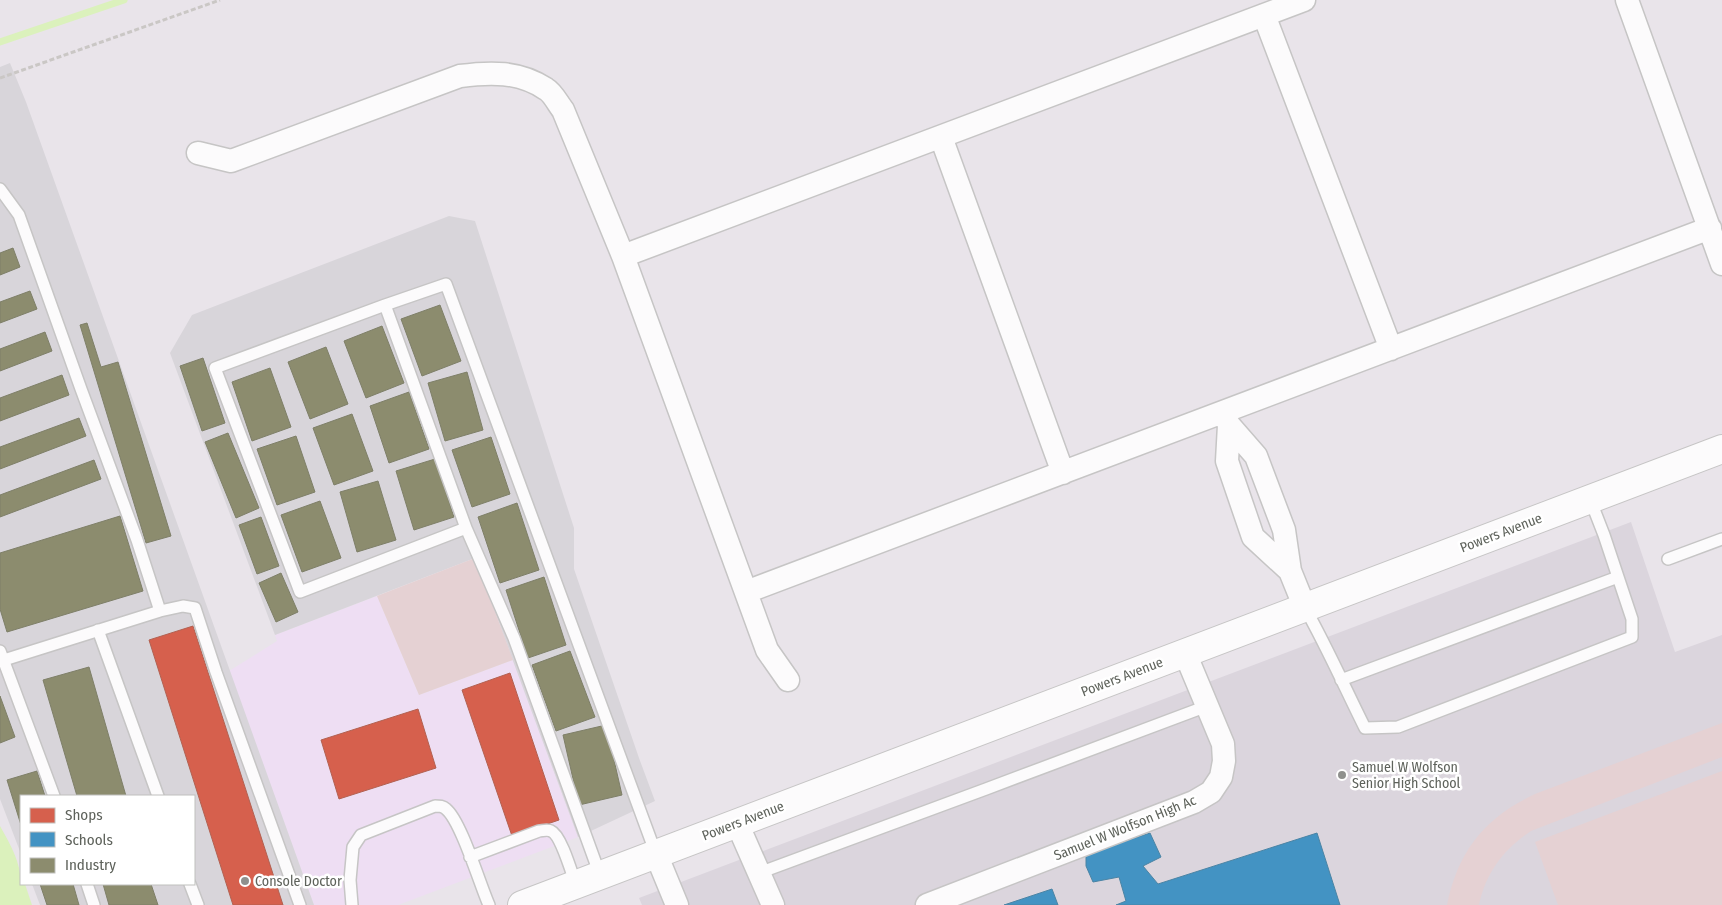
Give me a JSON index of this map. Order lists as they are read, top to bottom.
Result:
{
  "streets": {
    "street": ["Powers Avenue", "Samuel W Wolfson High Ac"]
  },
  "crossings": [
    ["Powers Avenue", "Samuel W Wolfson High Ac"]
  ],
  "places": ["Samuel W Wolfson Senior High School", "Console Doctor"],
  "legend": ["Shops", "Schools", "Industry"]
}
